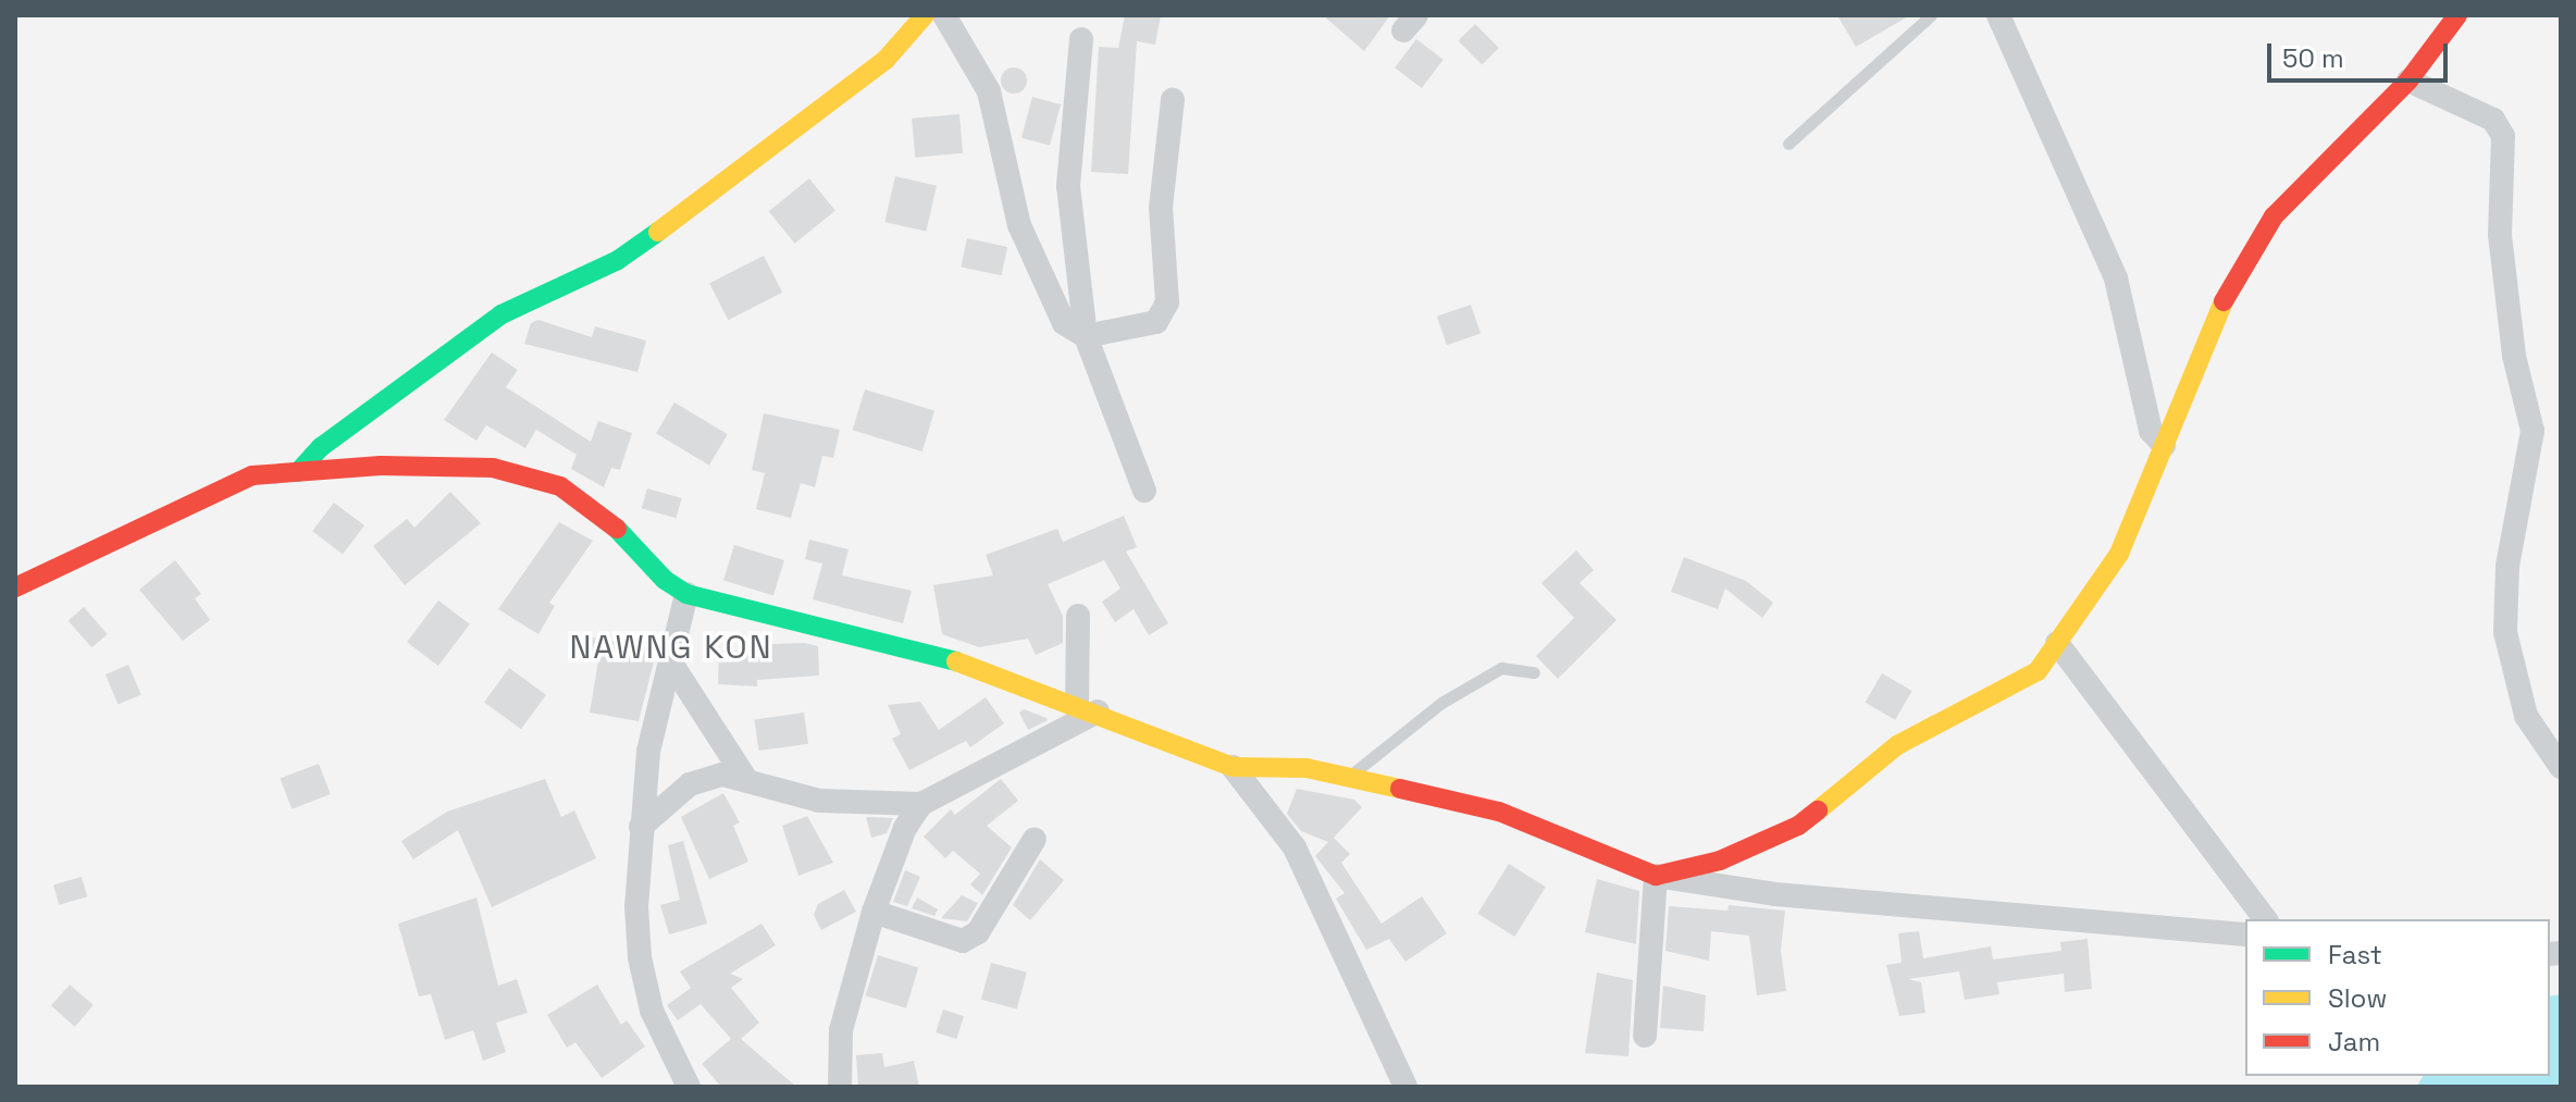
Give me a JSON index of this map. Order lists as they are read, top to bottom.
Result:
{
  "districts": ["NAWNG KON"],
  "legend": ["Fast", "Slow", "Jam"],
  "scale_bar": "50 m"
}
